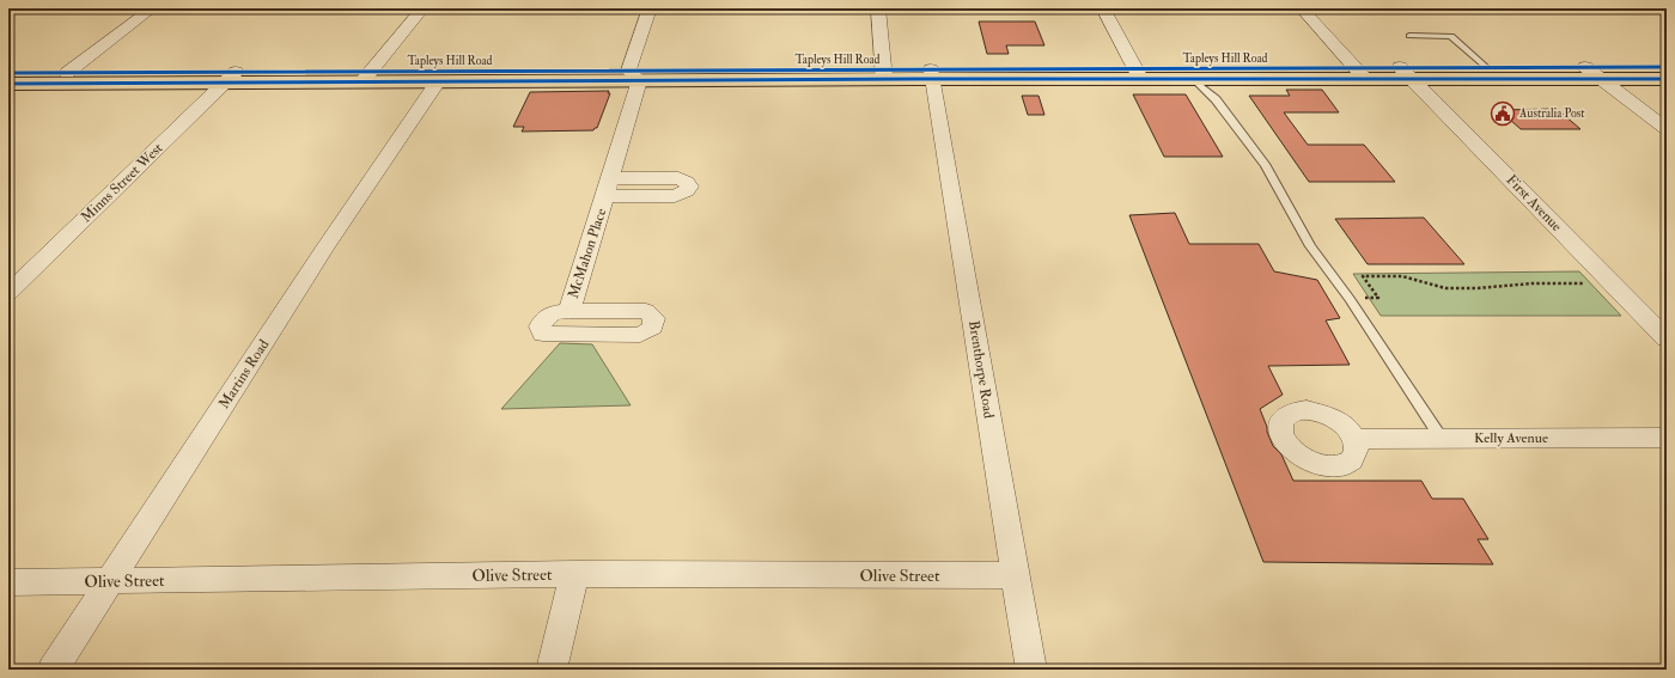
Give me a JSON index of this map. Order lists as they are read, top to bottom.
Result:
{
  "streets": {
    "main road": ["Tapleys Hill Road"],
    "street": [
      "Minns Street West",
      "First Avenue",
      "McMahon Place",
      "Brenthorpe Road",
      "Martins Road",
      "Kelly Avenue",
      "Olive Street"
    ]
  },
  "crossings": [
    ["Tapleys Hill Road", "Minns Street West"],
    ["Tapleys Hill Road", "First Avenue"],
    ["Tapleys Hill Road", "McMahon Place"],
    ["Tapleys Hill Road", "Brenthorpe Road"],
    ["Tapleys Hill Road", "Martins Road"],
    ["Brenthorpe Road", "Olive Street"],
    ["Martins Road", "Olive Street"]
  ],
  "places": {
    "public building": ["Australia Post"]
  }
}
